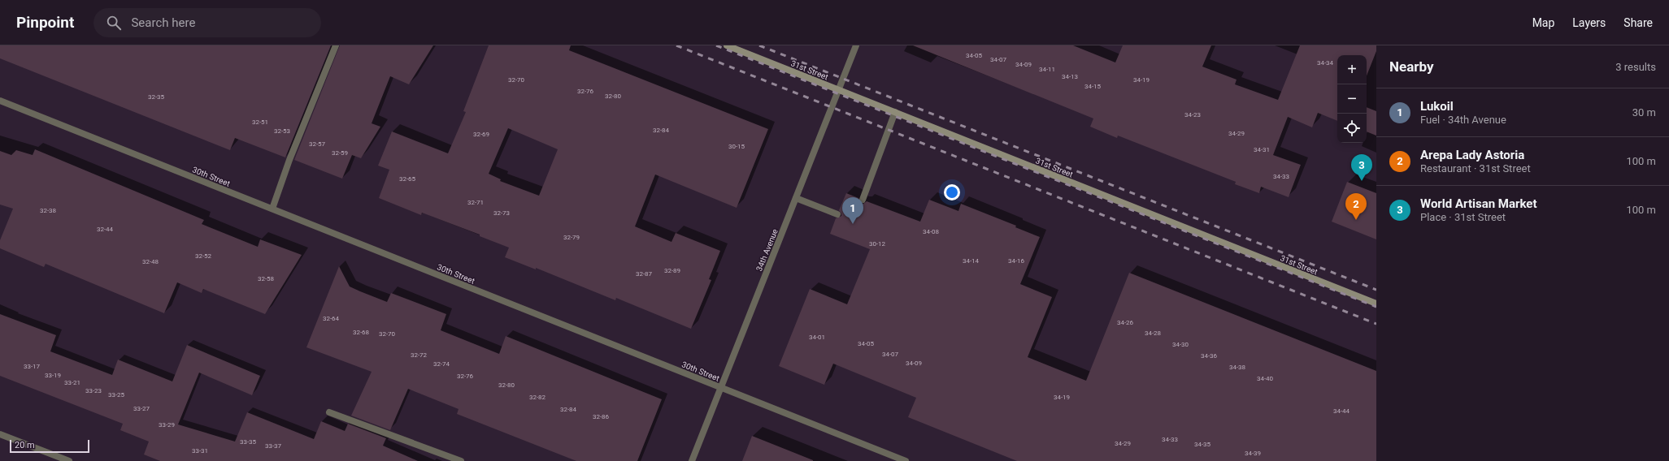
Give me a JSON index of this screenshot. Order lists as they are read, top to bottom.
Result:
{
  "streets": {
    "main road": ["31st Street"],
    "street": ["30th Street", "34th Avenue"]
  },
  "crossings": [
    ["31st Street", "34th Avenue"],
    ["30th Street", "34th Avenue"]
  ],
  "house_numbers": [
    "34-05",
    "34-07",
    "34-34",
    "34-09",
    "34-11",
    "34-13",
    "32-70",
    "34-19",
    "34-15",
    "32-76",
    "32-80",
    "32-35",
    "34-23",
    "32-51",
    "32-84",
    "32-53",
    "34-29",
    "32-69",
    "32-57",
    "30-15",
    "34-31",
    "32-59",
    "34-33",
    "32-65",
    "32-71",
    "32-38",
    "32-73",
    "32-44",
    "34-08",
    "32-79",
    "30-12",
    "32-52",
    "34-14",
    "34-16",
    "32-48",
    "32-89",
    "32-87",
    "32-58",
    "32-64",
    "34-26",
    "32-68",
    "34-28",
    "32-70",
    "34-01",
    "34-05",
    "34-30",
    "34-07",
    "32-72",
    "34-36",
    "34-09",
    "32-74",
    "33-17",
    "34-38",
    "33-19",
    "32-76",
    "34-40",
    "33-21",
    "32-80",
    "33-23",
    "33-25",
    "32-82",
    "34-19",
    "33-27",
    "32-84",
    "34-44",
    "32-86",
    "33-29",
    "34-33",
    "33-35",
    "34-29",
    "34-35",
    "33-37",
    "33-31",
    "34-39"
  ],
  "scale_bar": "20 m",
  "page": {
    "header": "Pinpoint",
    "search": "Search here",
    "nav": ["Map", "Layers", "Share"],
    "heading": ["Nearby", "3 results"],
    "map_buttons": ["+", "−"],
    "list": [
      {
        "mark": "1",
        "name": "Lukoil",
        "note": "Fuel · 34th Avenue",
        "value": "30 m"
      },
      {
        "mark": "2",
        "name": "Arepa Lady Astoria",
        "note": "Restaurant · 31st Street",
        "value": "100 m"
      },
      {
        "mark": "3",
        "name": "World Artisan Market",
        "note": "Place · 31st Street",
        "value": "100 m"
      }
    ],
    "pins": ["3", "2", "1"],
    "scale": "20 m"
  }
}
